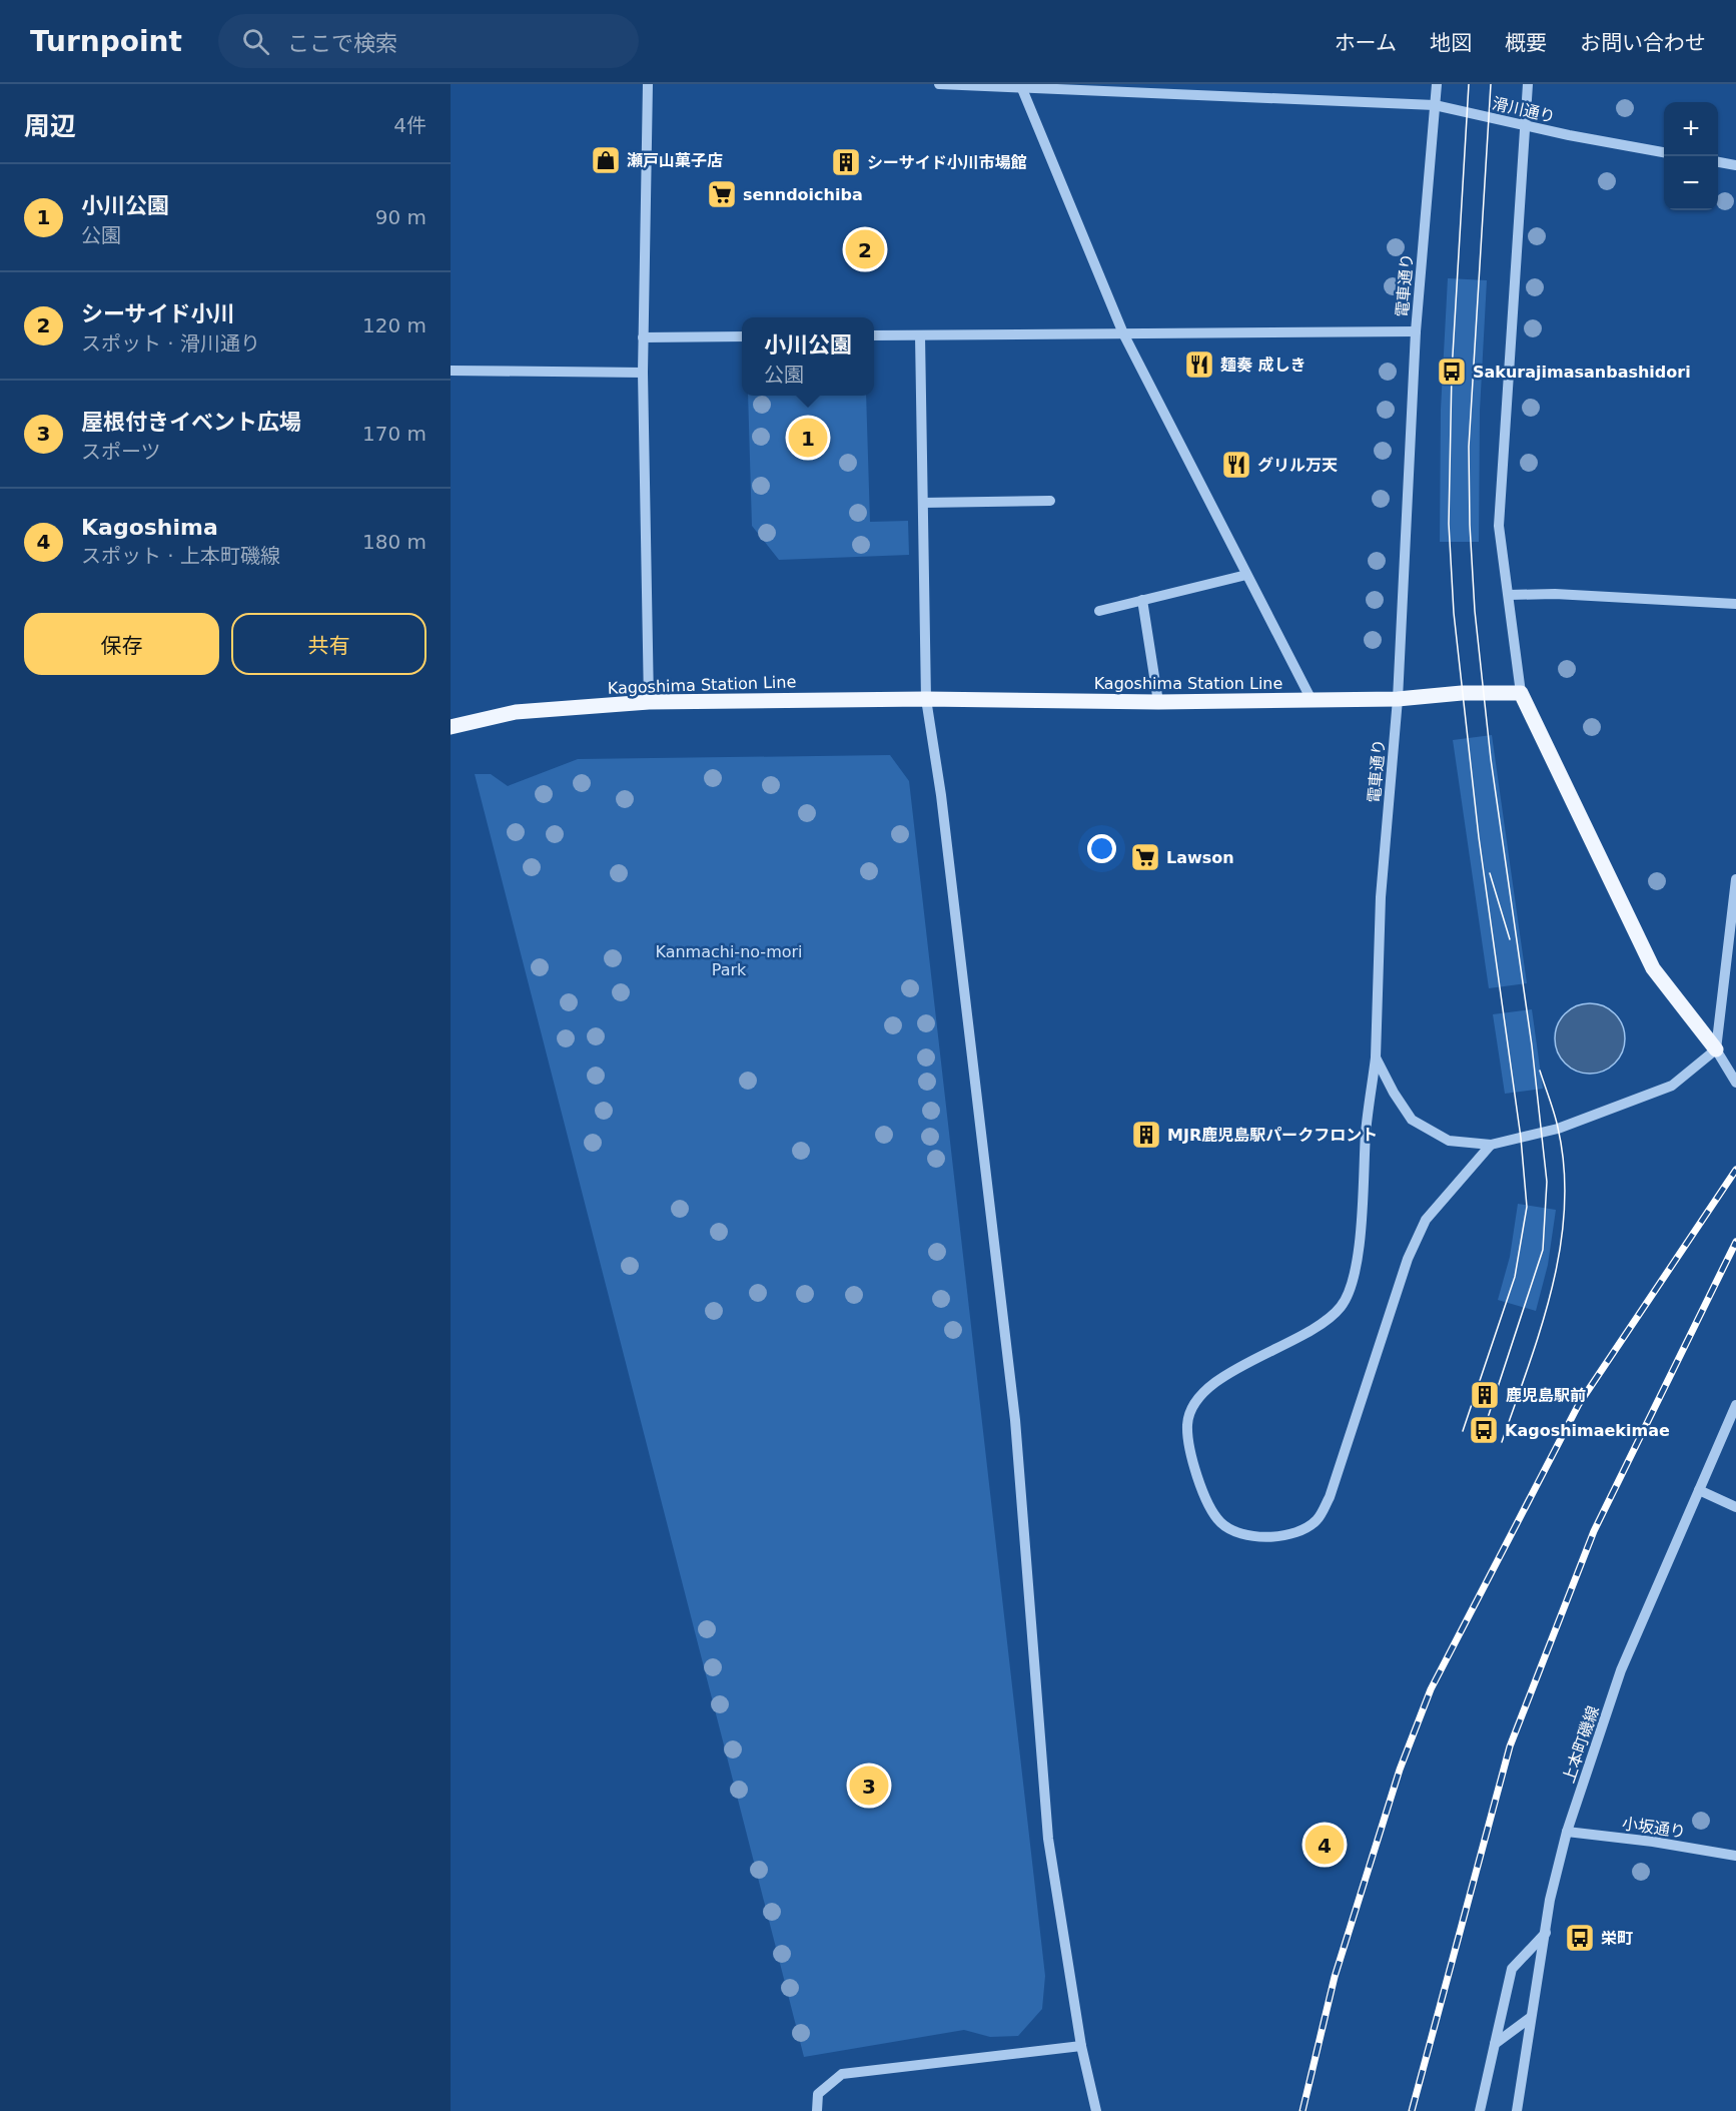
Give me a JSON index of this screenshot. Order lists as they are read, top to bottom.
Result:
{
  "streets": {
    "main road": ["Kagoshima Station Line"],
    "street": [
      "滑川通り",
      "電車通り",
      "上本町磯線",
      "小坂通り"
    ]
  },
  "crossings": [
    ["滑川通り", "電車通り"],
    ["電車通り", "Kagoshima Station Line"],
    ["上本町磯線", "小坂通り"]
  ],
  "parks": ["Kanmachi-no-mori Park"],
  "places": {
    "shop": ["瀬戸山菓子店"],
    "building": ["シーサイド小川市場館", "MJR鹿児島駅パークフロント", "鹿児島駅前"],
    "supermarket": ["senndoichiba", "Lawson"],
    "restaurant": ["麺奏 成しき", "グリル万天"],
    "bus stop": ["Sakurajimasanbashidori", "Kagoshimaekimae", "栄町"]
  },
  "page": {
    "header": "Turnpoint",
    "search": "ここで検索",
    "nav": [
      "ホーム",
      "地図",
      "概要",
      "お問い合わせ"
    ],
    "heading": ["周辺", "4件"],
    "map_buttons": ["+", "−"],
    "list": [
      {
        "mark": "1",
        "name": "小川公園",
        "note": "公園",
        "value": "90 m"
      },
      {
        "mark": "2",
        "name": "シーサイド小川",
        "note": "スポット · 滑川通り",
        "value": "120 m"
      },
      {
        "mark": "3",
        "name": "屋根付きイベント広場",
        "note": "スポーツ",
        "value": "170 m"
      },
      {
        "mark": "4",
        "name": "Kagoshima",
        "note": "スポット · 上本町磯線",
        "value": "180 m"
      }
    ],
    "pins": [
      "2",
      "1",
      "3",
      "4"
    ],
    "popup": ["小川公園", "公園"],
    "buttons": ["保存", "共有"]
  }
}
